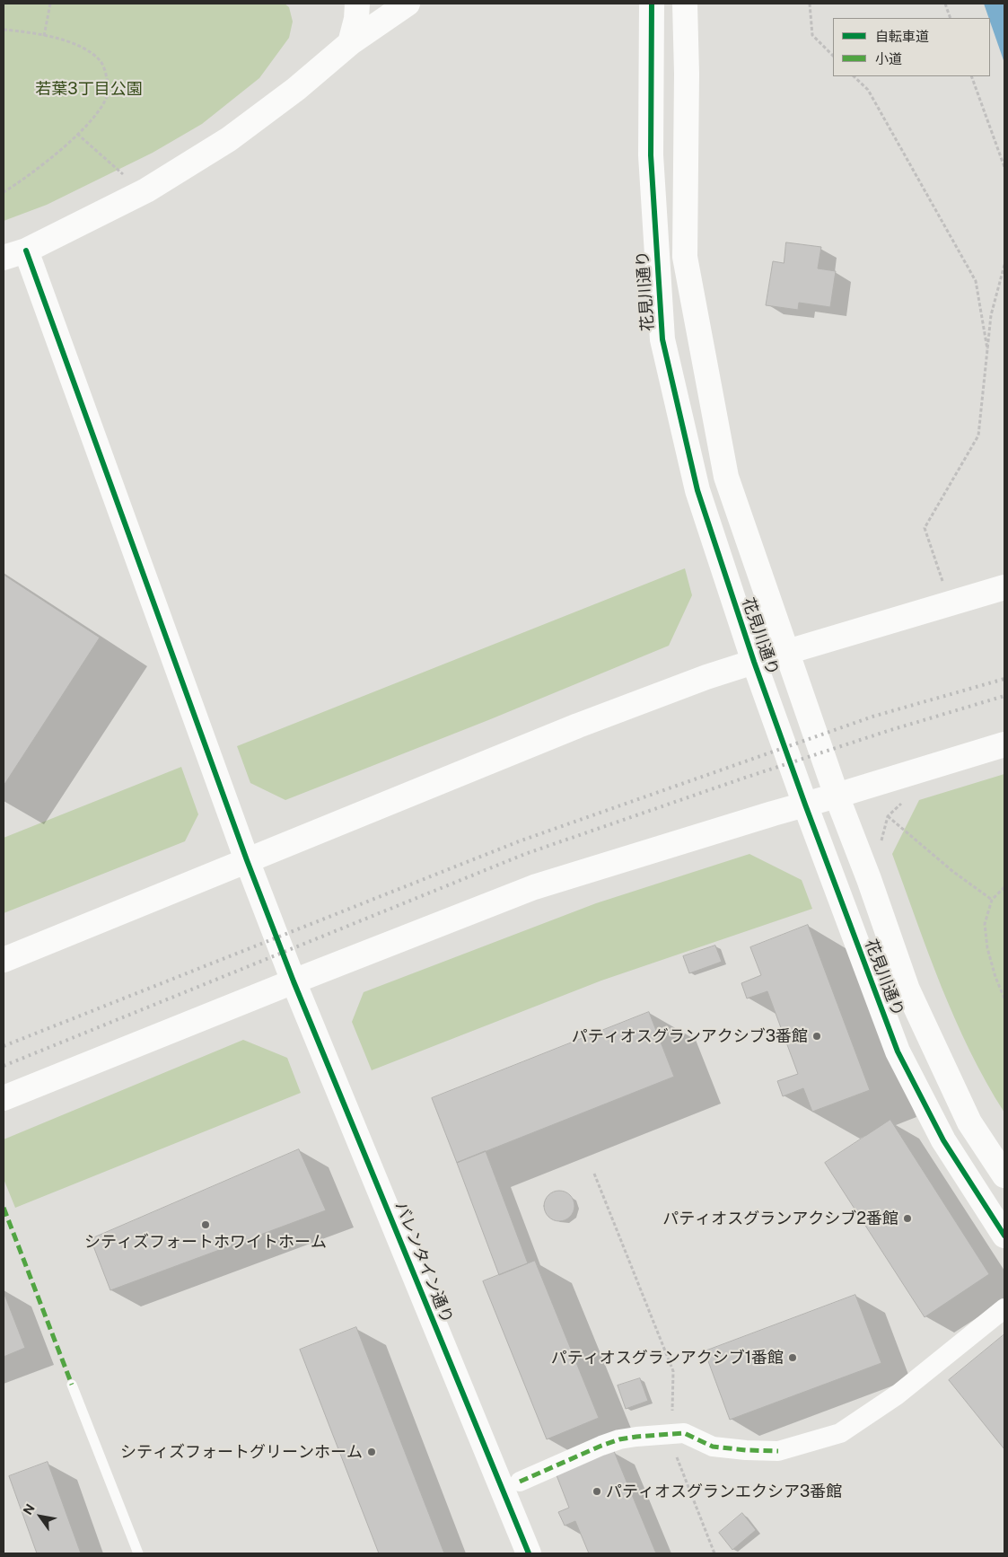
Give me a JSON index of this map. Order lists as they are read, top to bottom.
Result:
{
  "streets": {
    "street": ["花見川通り", "バレンタイン通り"]
  },
  "parks": ["若葉3丁目公園"],
  "places": [
    "パティオスグランアクシブ3番館",
    "パティオスグランアクシブ2番館",
    "シティズフォートホワイトホーム",
    "パティオスグランアクシブ1番館",
    "シティズフォートグリーンホーム",
    "パティオスグランエクシア3番館"
  ],
  "legend": ["自転車道", "小道"],
  "north": "top left"
}
